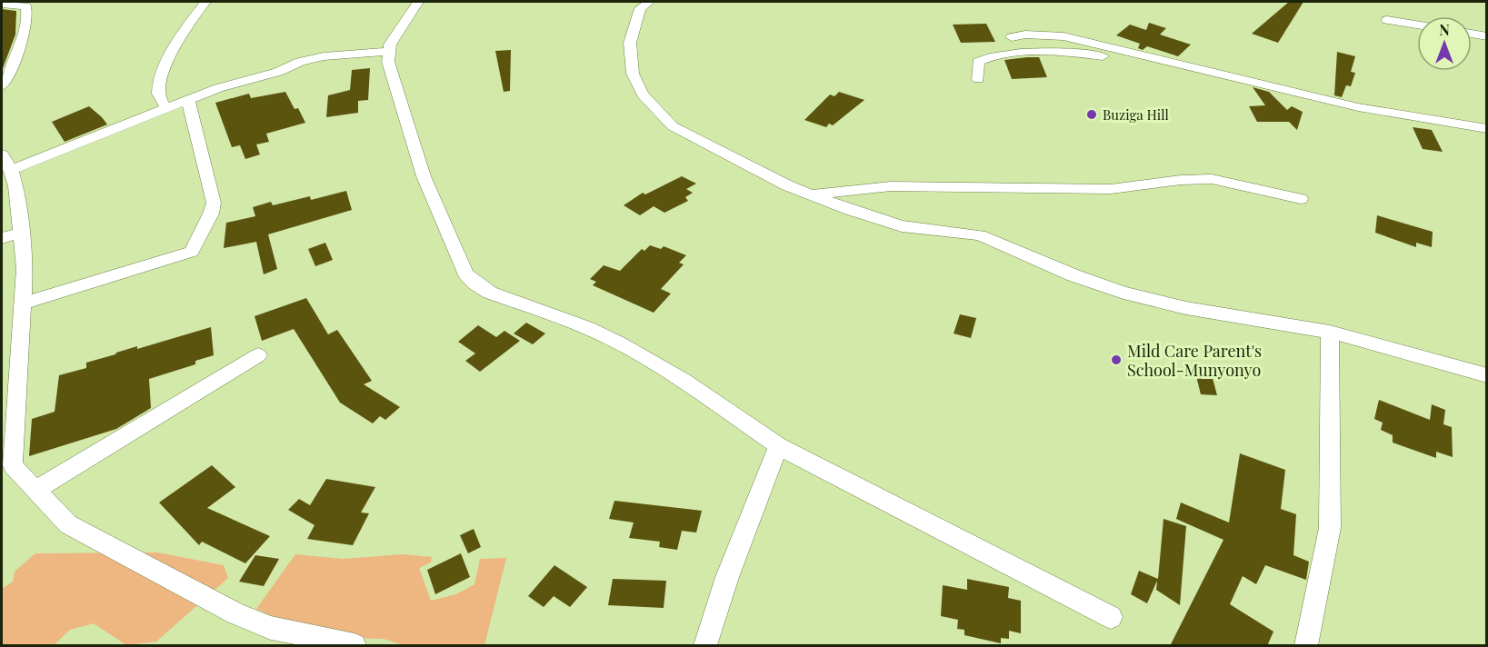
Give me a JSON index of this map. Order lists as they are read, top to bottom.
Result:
{
  "places": ["Buziga Hill", "Mild Care Parent's School-Munyonyo"],
  "north": "top"
}
